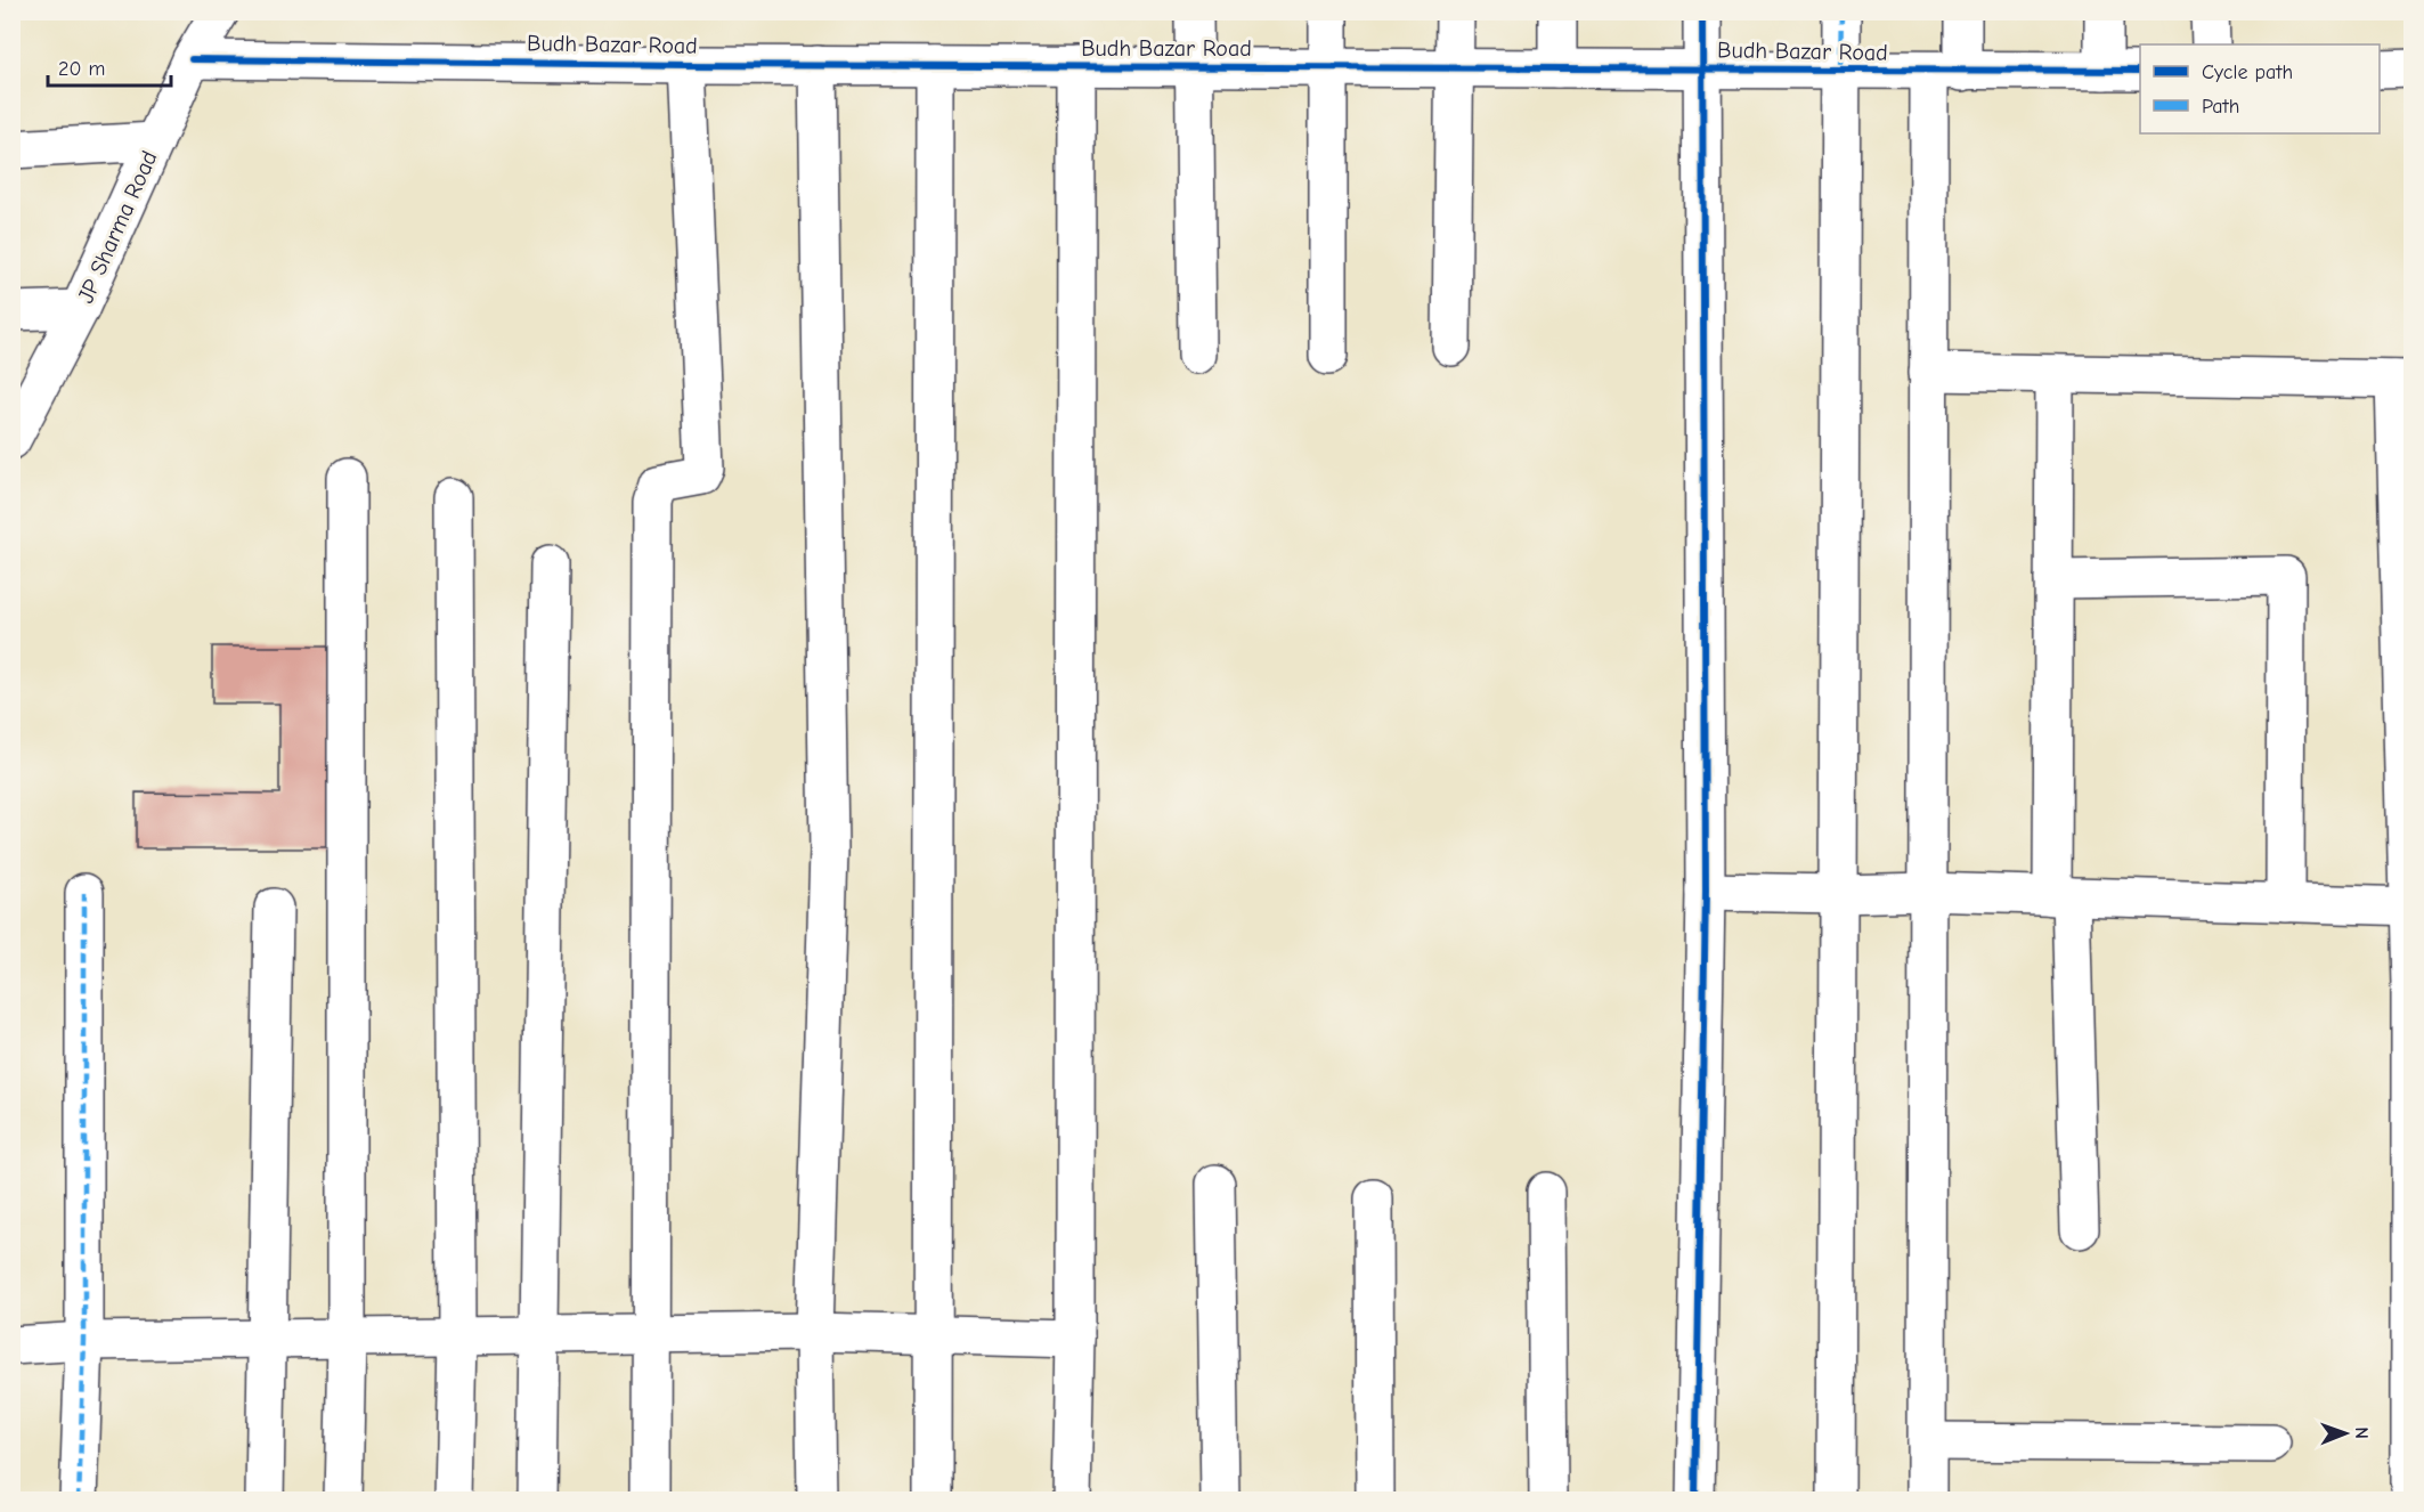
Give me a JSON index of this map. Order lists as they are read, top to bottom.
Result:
{
  "streets": {
    "street": ["Budh Bazar Road", "JP Sharma Road"]
  },
  "crossings": [
    ["Budh Bazar Road", "JP Sharma Road"]
  ],
  "legend": ["Cycle path", "Path"],
  "scale_bar": "20 m",
  "north": "right"
}
